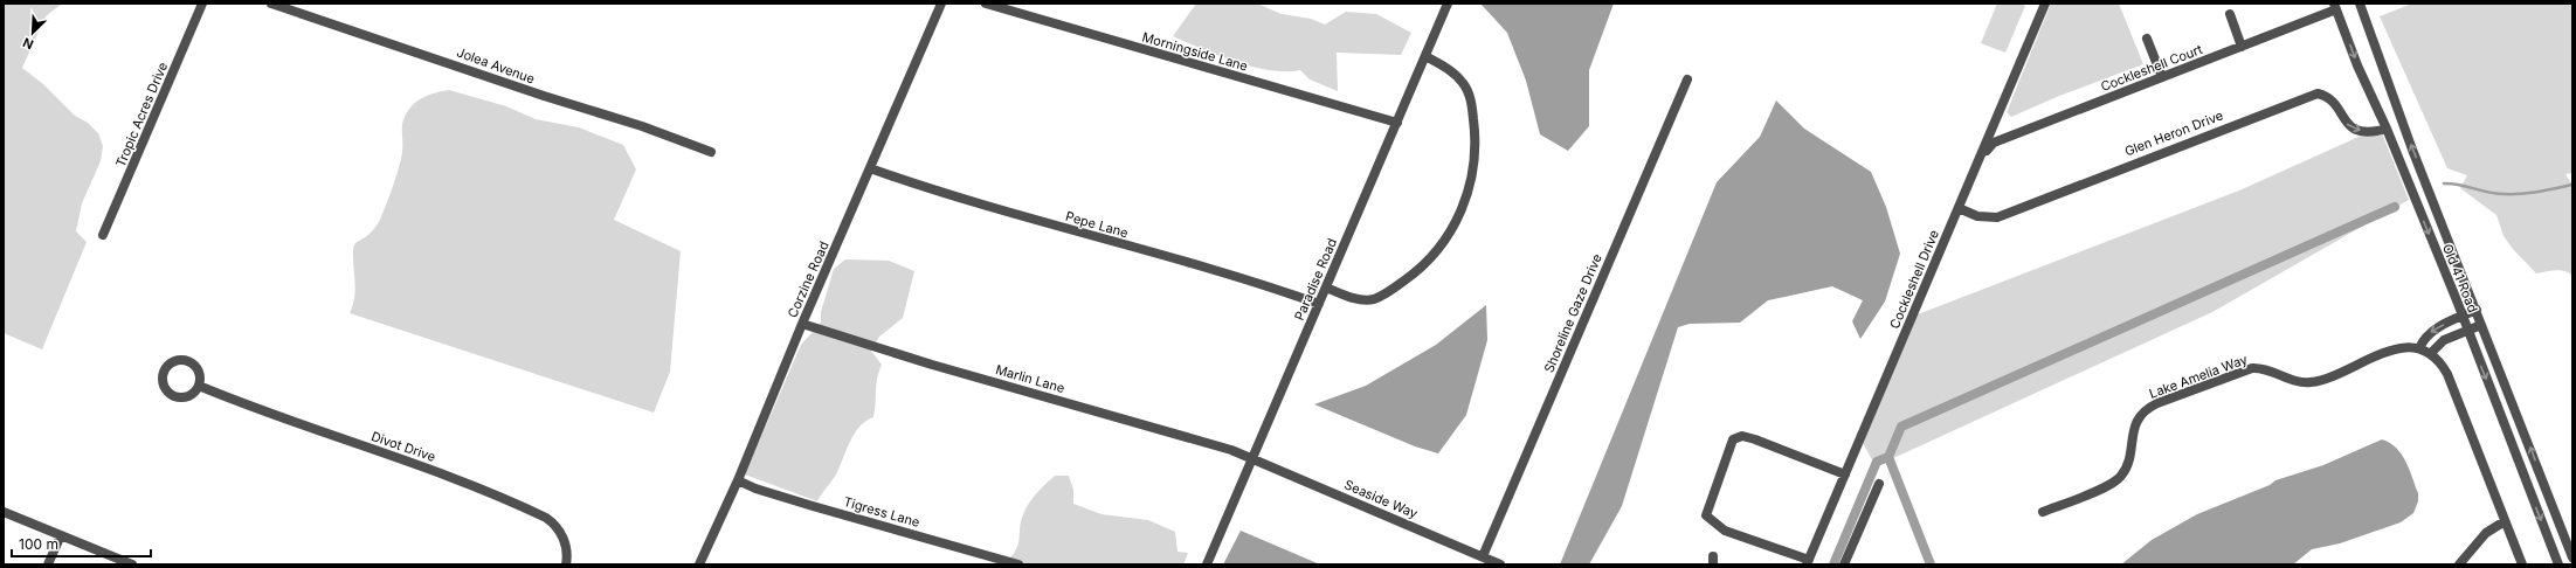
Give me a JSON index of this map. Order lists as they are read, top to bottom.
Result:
{
  "streets": {
    "street": [
      "Morningside Lane",
      "Jolea Avenue",
      "Cockleshell Court",
      "Tropic Acres Drive",
      "Glen Heron Drive",
      "Pepe Lane",
      "Old 41 Road",
      "Corzine Road",
      "Paradise Road",
      "Cockleshell Drive",
      "Shoreline Gaze Drive",
      "Lake Amelia Way",
      "Marlin Lane",
      "Divot Drive",
      "Seaside Way",
      "Tigress Lane"
    ]
  },
  "crossings": [
    ["Morningside Lane", "Paradise Road"],
    ["Cockleshell Court", "Old 41 Road"],
    ["Cockleshell Court", "Cockleshell Drive"],
    ["Glen Heron Drive", "Old 41 Road"],
    ["Glen Heron Drive", "Cockleshell Drive"],
    ["Pepe Lane", "Corzine Road"],
    ["Pepe Lane", "Paradise Road"],
    ["Corzine Road", "Marlin Lane"],
    ["Corzine Road", "Tigress Lane"],
    ["Paradise Road", "Marlin Lane"],
    ["Paradise Road", "Seaside Way"],
    ["Shoreline Gaze Drive", "Seaside Way"],
    ["Marlin Lane", "Seaside Way"]
  ],
  "one_way": ["Glen Heron Drive"],
  "scale_bar": "100 m",
  "north": "bottom left"
}
